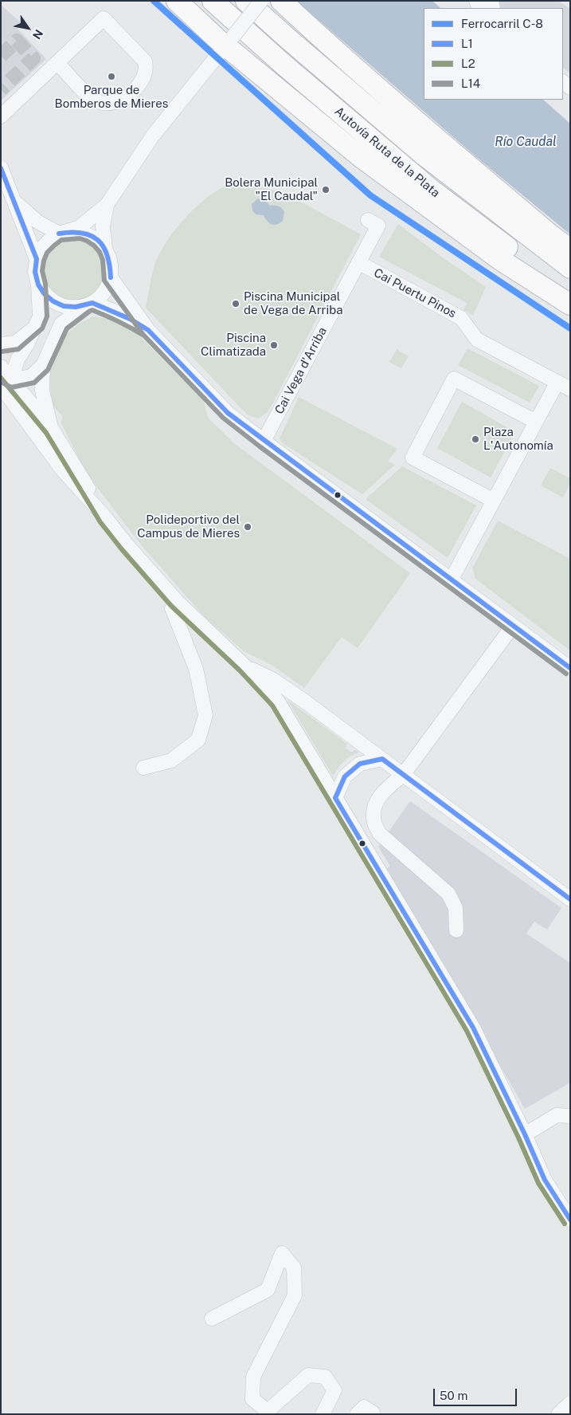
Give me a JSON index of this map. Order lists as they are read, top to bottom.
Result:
{
  "streets": {
    "highway": ["Autovía Ruta de la Plata"],
    "street": ["Cai Puertu Pinos", "Cai Vega d'Arriba"]
  },
  "crossings": [
    ["Cai Puertu Pinos", "Cai Vega d'Arriba"]
  ],
  "water": ["Río Caudal"],
  "places": [
    "Parque de Bomberos de Mieres",
    "Bolera Municipal \"El Caudal\"",
    "Piscina Municipal de Vega de Arriba",
    "Piscina Climatizada",
    "Plaza L'Autonomía",
    "Polideportivo del Campus de Mieres"
  ],
  "lines": [
    "rail line C-8",
    "transit line L1",
    "transit line L14",
    "transit line L2"
  ],
  "legend": [
    "Ferrocarril C-8",
    "L1",
    "L2",
    "L14"
  ],
  "scale_bar": "50 m",
  "north": "bottom right"
}
